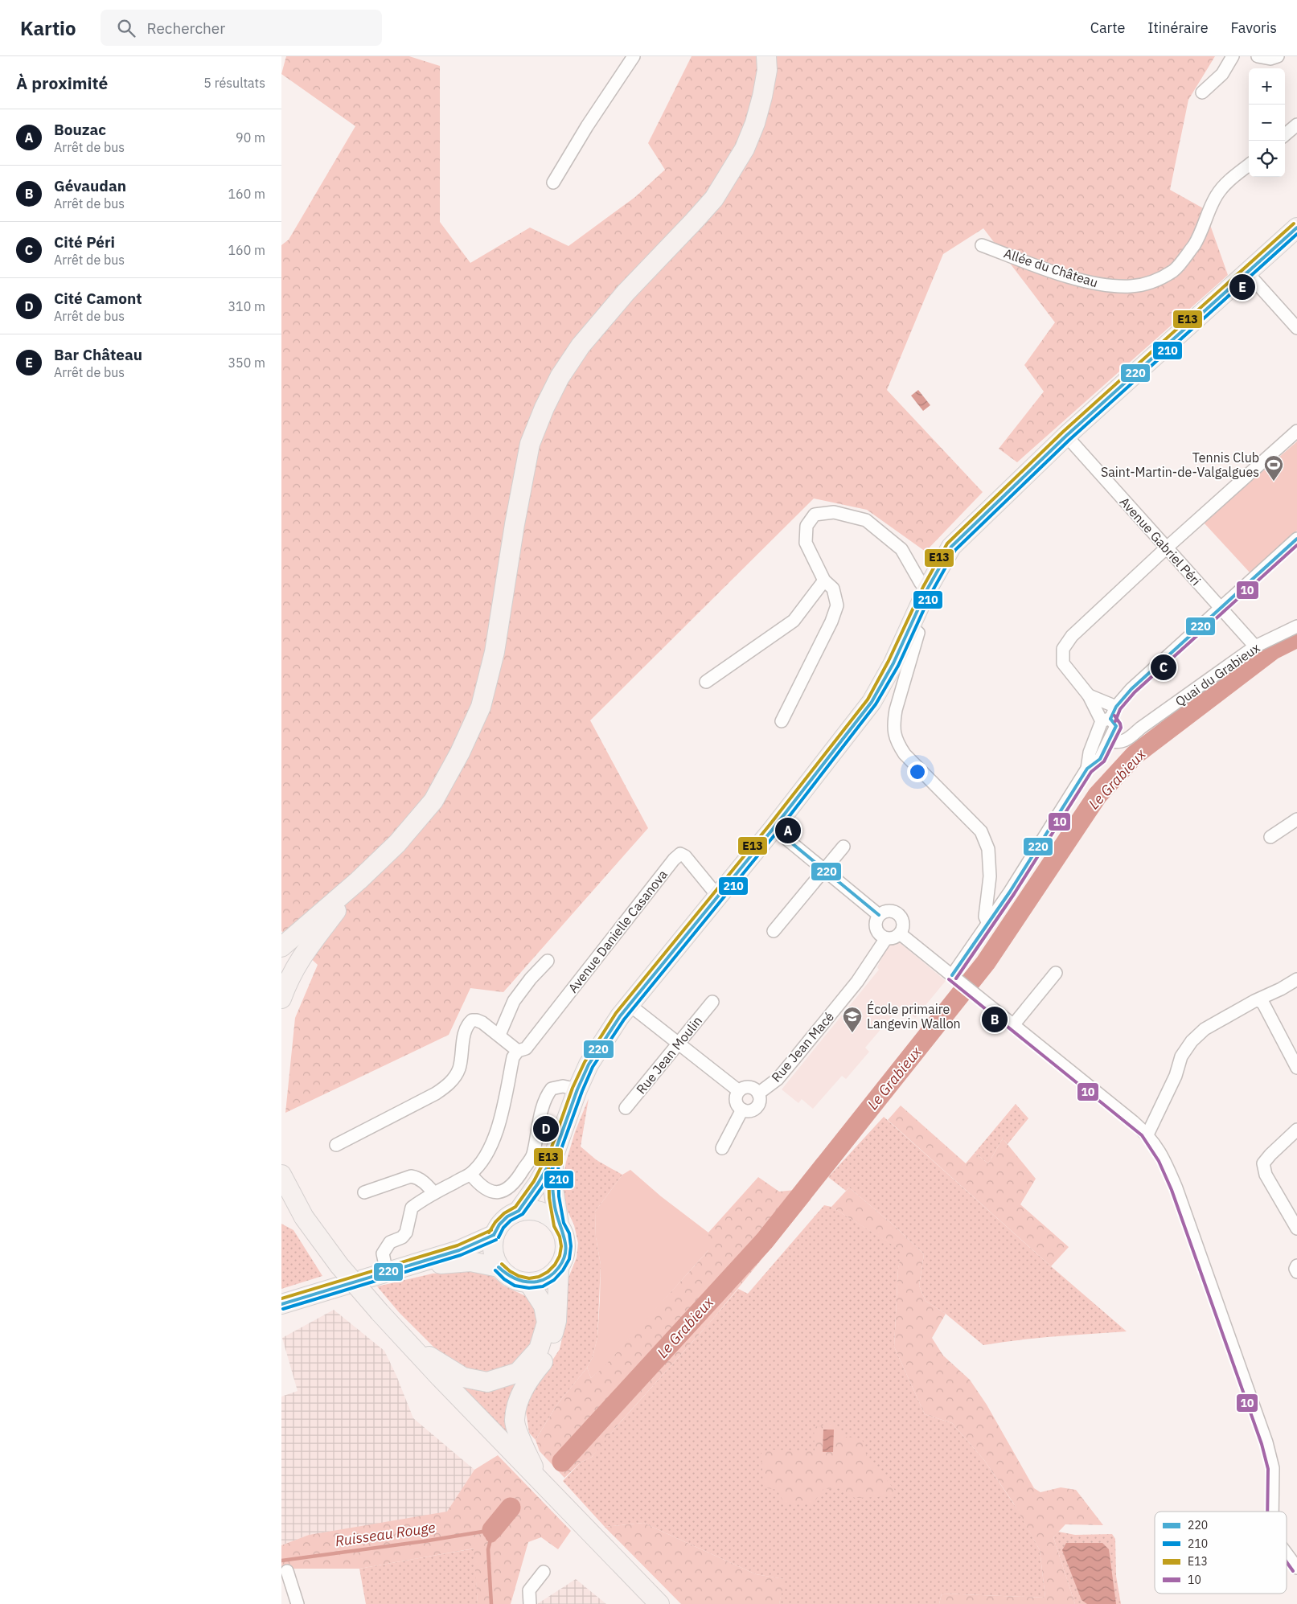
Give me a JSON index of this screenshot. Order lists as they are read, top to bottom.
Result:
{
  "streets": {
    "street": [
      "Allée du Château",
      "Avenue Gabriel Péri",
      "Quai du Grabieux",
      "Avenue Danielle Casanova",
      "Rue Jean Macé",
      "Rue Jean Moulin"
    ]
  },
  "crossings": [
    ["Avenue Gabriel Péri", "Quai du Grabieux"]
  ],
  "water": ["Le Grabieux", "Ruisseau Rouge"],
  "places": {
    "sports": ["Tennis Club Saint-Martin-de-Valgalgues"],
    "school or university": ["École primaire Langevin Wallon"]
  },
  "lines": [
    "transit line E13",
    "transit line 220",
    "transit line 210",
    "transit line 10"
  ],
  "legend": [
    "220",
    "210",
    "E13",
    "10"
  ],
  "page": {
    "header": "Kartio",
    "search": "Rechercher",
    "nav": ["Carte", "Itinéraire", "Favoris"],
    "heading": ["À proximité", "5 résultats"],
    "map_buttons": ["+", "−"],
    "list": [
      {
        "mark": "A",
        "name": "Bouzac",
        "note": "Arrêt de bus",
        "value": "90 m"
      },
      {
        "mark": "B",
        "name": "Gévaudan",
        "note": "Arrêt de bus",
        "value": "160 m"
      },
      {
        "mark": "C",
        "name": "Cité Péri",
        "note": "Arrêt de bus",
        "value": "160 m"
      },
      {
        "mark": "D",
        "name": "Cité Camont",
        "note": "Arrêt de bus",
        "value": "310 m"
      },
      {
        "mark": "E",
        "name": "Bar Château",
        "note": "Arrêt de bus",
        "value": "350 m"
      }
    ],
    "pins": [
      "E",
      "C",
      "A",
      "B",
      "D"
    ]
  }
}
